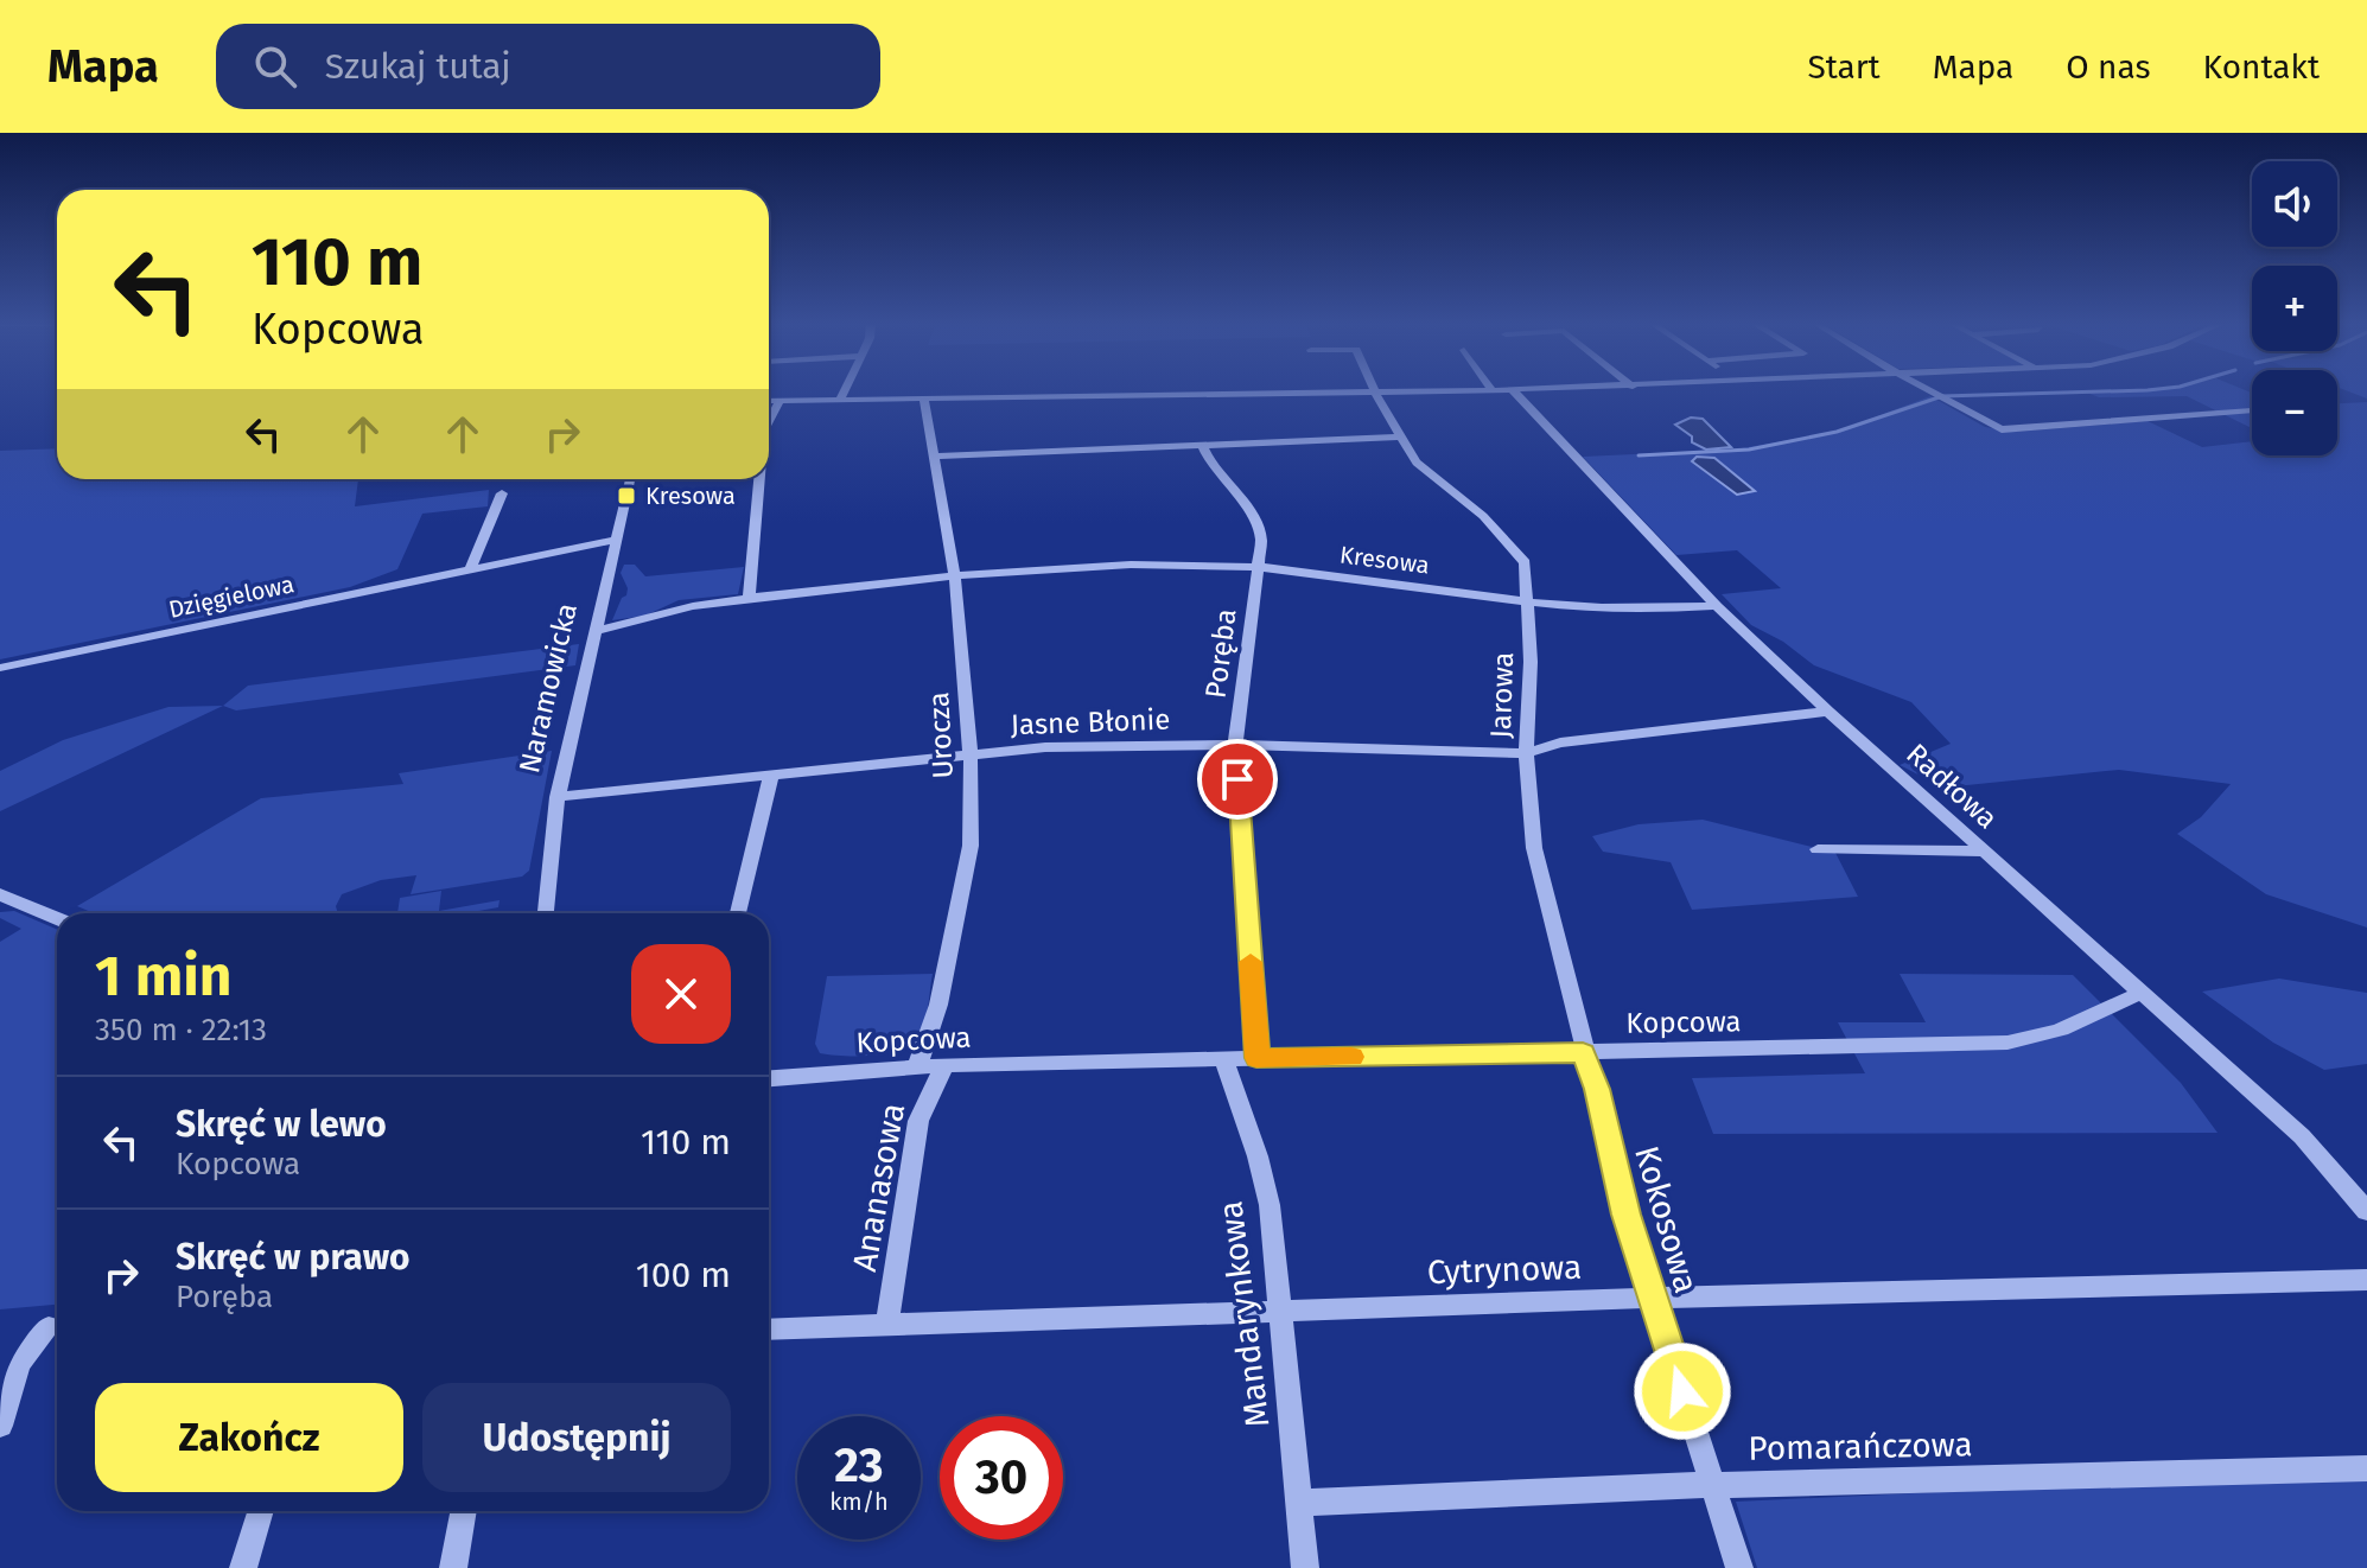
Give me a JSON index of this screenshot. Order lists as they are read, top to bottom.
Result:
{
  "streets": {
    "street": [
      "Kresowa",
      "Dzięgielowa",
      "Poręba",
      "Naramowicka",
      "Jarowa",
      "Jasne Błonie",
      "Urocza",
      "Radłowa",
      "Kopcowa",
      "Ananasowa",
      "Kokosowa",
      "Cytrynowa",
      "Mandarynkowa",
      "Pomarańczowa"
    ]
  },
  "crossings": [
    ["Kresowa", "Poręba"],
    ["Kresowa", "Naramowicka"],
    ["Kresowa", "Jarowa"],
    ["Kresowa", "Urocza"],
    ["Kresowa", "Radłowa"],
    ["Dzięgielowa", "Naramowicka"],
    ["Poręba", "Jasne Błonie"],
    ["Poręba", "Kopcowa"],
    ["Naramowicka", "Jasne Błonie"],
    ["Jarowa", "Jasne Błonie"],
    ["Jarowa", "Kopcowa"],
    ["Jarowa", "Kokosowa"],
    ["Jasne Błonie", "Urocza"],
    ["Jasne Błonie", "Radłowa"],
    ["Urocza", "Kopcowa"],
    ["Radłowa", "Kopcowa"],
    ["Kopcowa", "Ananasowa"],
    ["Kopcowa", "Kokosowa"],
    ["Kopcowa", "Mandarynkowa"],
    ["Ananasowa", "Cytrynowa"],
    ["Kokosowa", "Cytrynowa"],
    ["Kokosowa", "Pomarańczowa"],
    ["Cytrynowa", "Mandarynkowa"],
    ["Mandarynkowa", "Pomarańczowa"]
  ],
  "places": {
    "transit": ["Kresowa"]
  },
  "page": {
    "header": "Mapa",
    "search": "Szukaj tutaj",
    "nav": [
      "Start",
      "Mapa",
      "O nas",
      "Kontakt"
    ],
    "map_buttons": ["+", "−"],
    "turn": ["110 m", "Kopcowa"],
    "heading": ["1 min", "350 m · 22:13"],
    "list": [
      {
        "name": "Skręć w lewo",
        "note": "Kopcowa",
        "value": "110 m"
      },
      {
        "name": "Skręć w prawo",
        "note": "Poręba",
        "value": "100 m"
      }
    ],
    "buttons": ["Zakończ", "Udostępnij"],
    "speed": "23 km/h",
    "limit": "30"
  }
}
